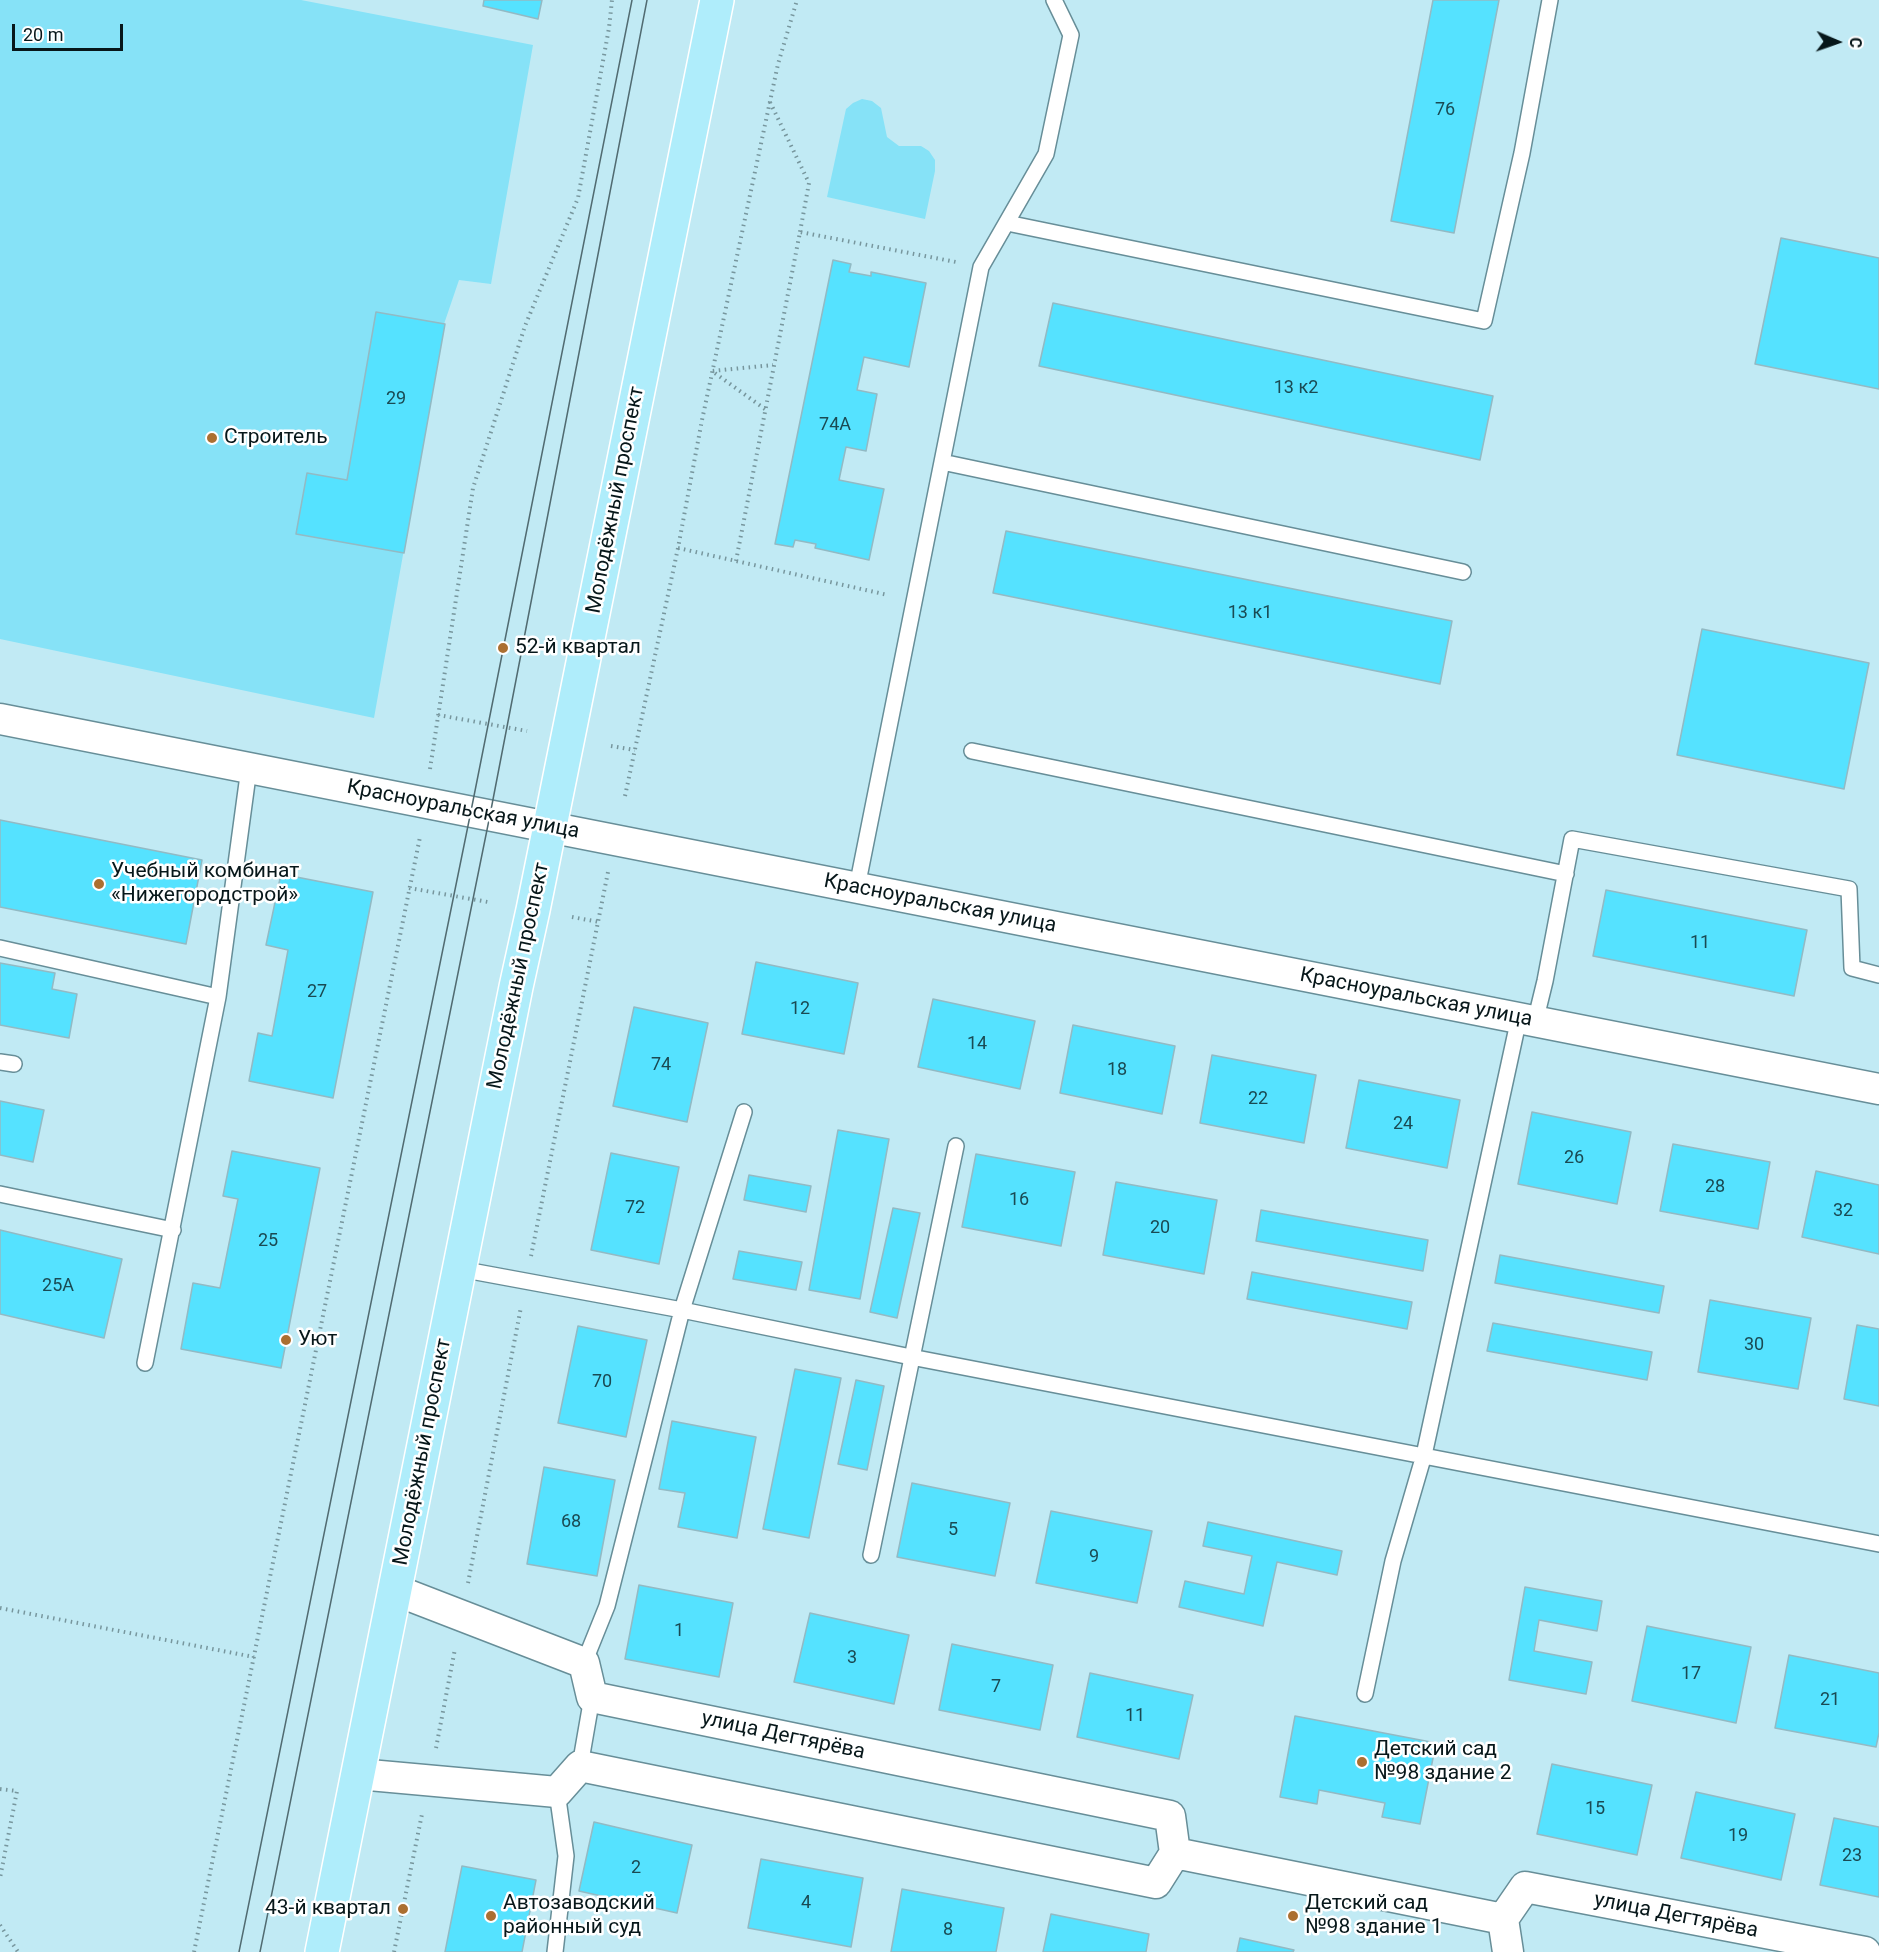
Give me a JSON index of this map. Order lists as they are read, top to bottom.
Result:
{
  "streets": {
    "main road": ["Молодёжный проспект"],
    "street": ["Красноуральская улица", "улица Дегтярёва"]
  },
  "crossings": [
    ["Молодёжный проспект", "Красноуральская улица"]
  ],
  "places": [
    "Строитель",
    "52-й квартал",
    "Учебный комбинат «Нижегородстрой»",
    "Уют",
    "Детский сад №98 здание 2",
    "43-й квартал",
    "Автозаводский районный суд",
    "Детский сад №98 здание 1"
  ],
  "house_numbers": [
    "76",
    "13 к2",
    "29",
    "74А",
    "13 к1",
    "11",
    "27",
    "12",
    "14",
    "74",
    "18",
    "22",
    "24",
    "26",
    "28",
    "16",
    "72",
    "32",
    "20",
    "25",
    "25А",
    "30",
    "70",
    "68",
    "5",
    "9",
    "1",
    "3",
    "17",
    "7",
    "21",
    "11",
    "15",
    "19",
    "23",
    "2",
    "4",
    "8"
  ],
  "scale_bar": "20 m",
  "north": "right"
}
